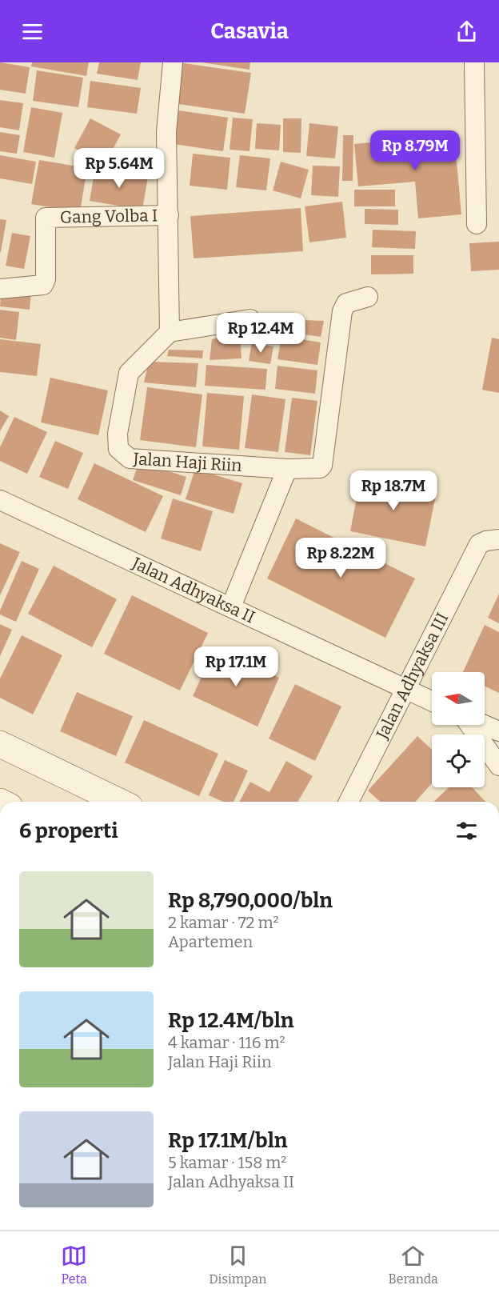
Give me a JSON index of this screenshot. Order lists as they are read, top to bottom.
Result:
{
  "streets": {
    "street": [
      "Gang Volba I",
      "Jalan Haji Riin",
      "Jalan Adhyaksa II",
      "Jalan Adhyaksa III"
    ]
  },
  "crossings": [
    ["Jalan Adhyaksa II", "Jalan Adhyaksa III"]
  ],
  "north": "left",
  "page": {
    "header": "Casavia",
    "price": [
      "Rp 8.79M",
      "Rp 5.64M",
      "Rp 12.4M",
      "Rp 18.7M",
      "Rp 8.22M",
      "Rp 17.1M"
    ],
    "heading": "6 properti",
    "list": [
      {
        "name": "Rp 8,790,000/bln",
        "note": "2 kamar · 72 m² · Apartemen"
      },
      {
        "name": "Rp 12.4M/bln",
        "note": "4 kamar · 116 m² · Jalan Haji Riin"
      },
      {
        "name": "Rp 17.1M/bln",
        "note": "5 kamar · 158 m² · Jalan Adhyaksa II"
      }
    ],
    "tabs": ["Peta", "Disimpan", "Beranda"]
  }
}
